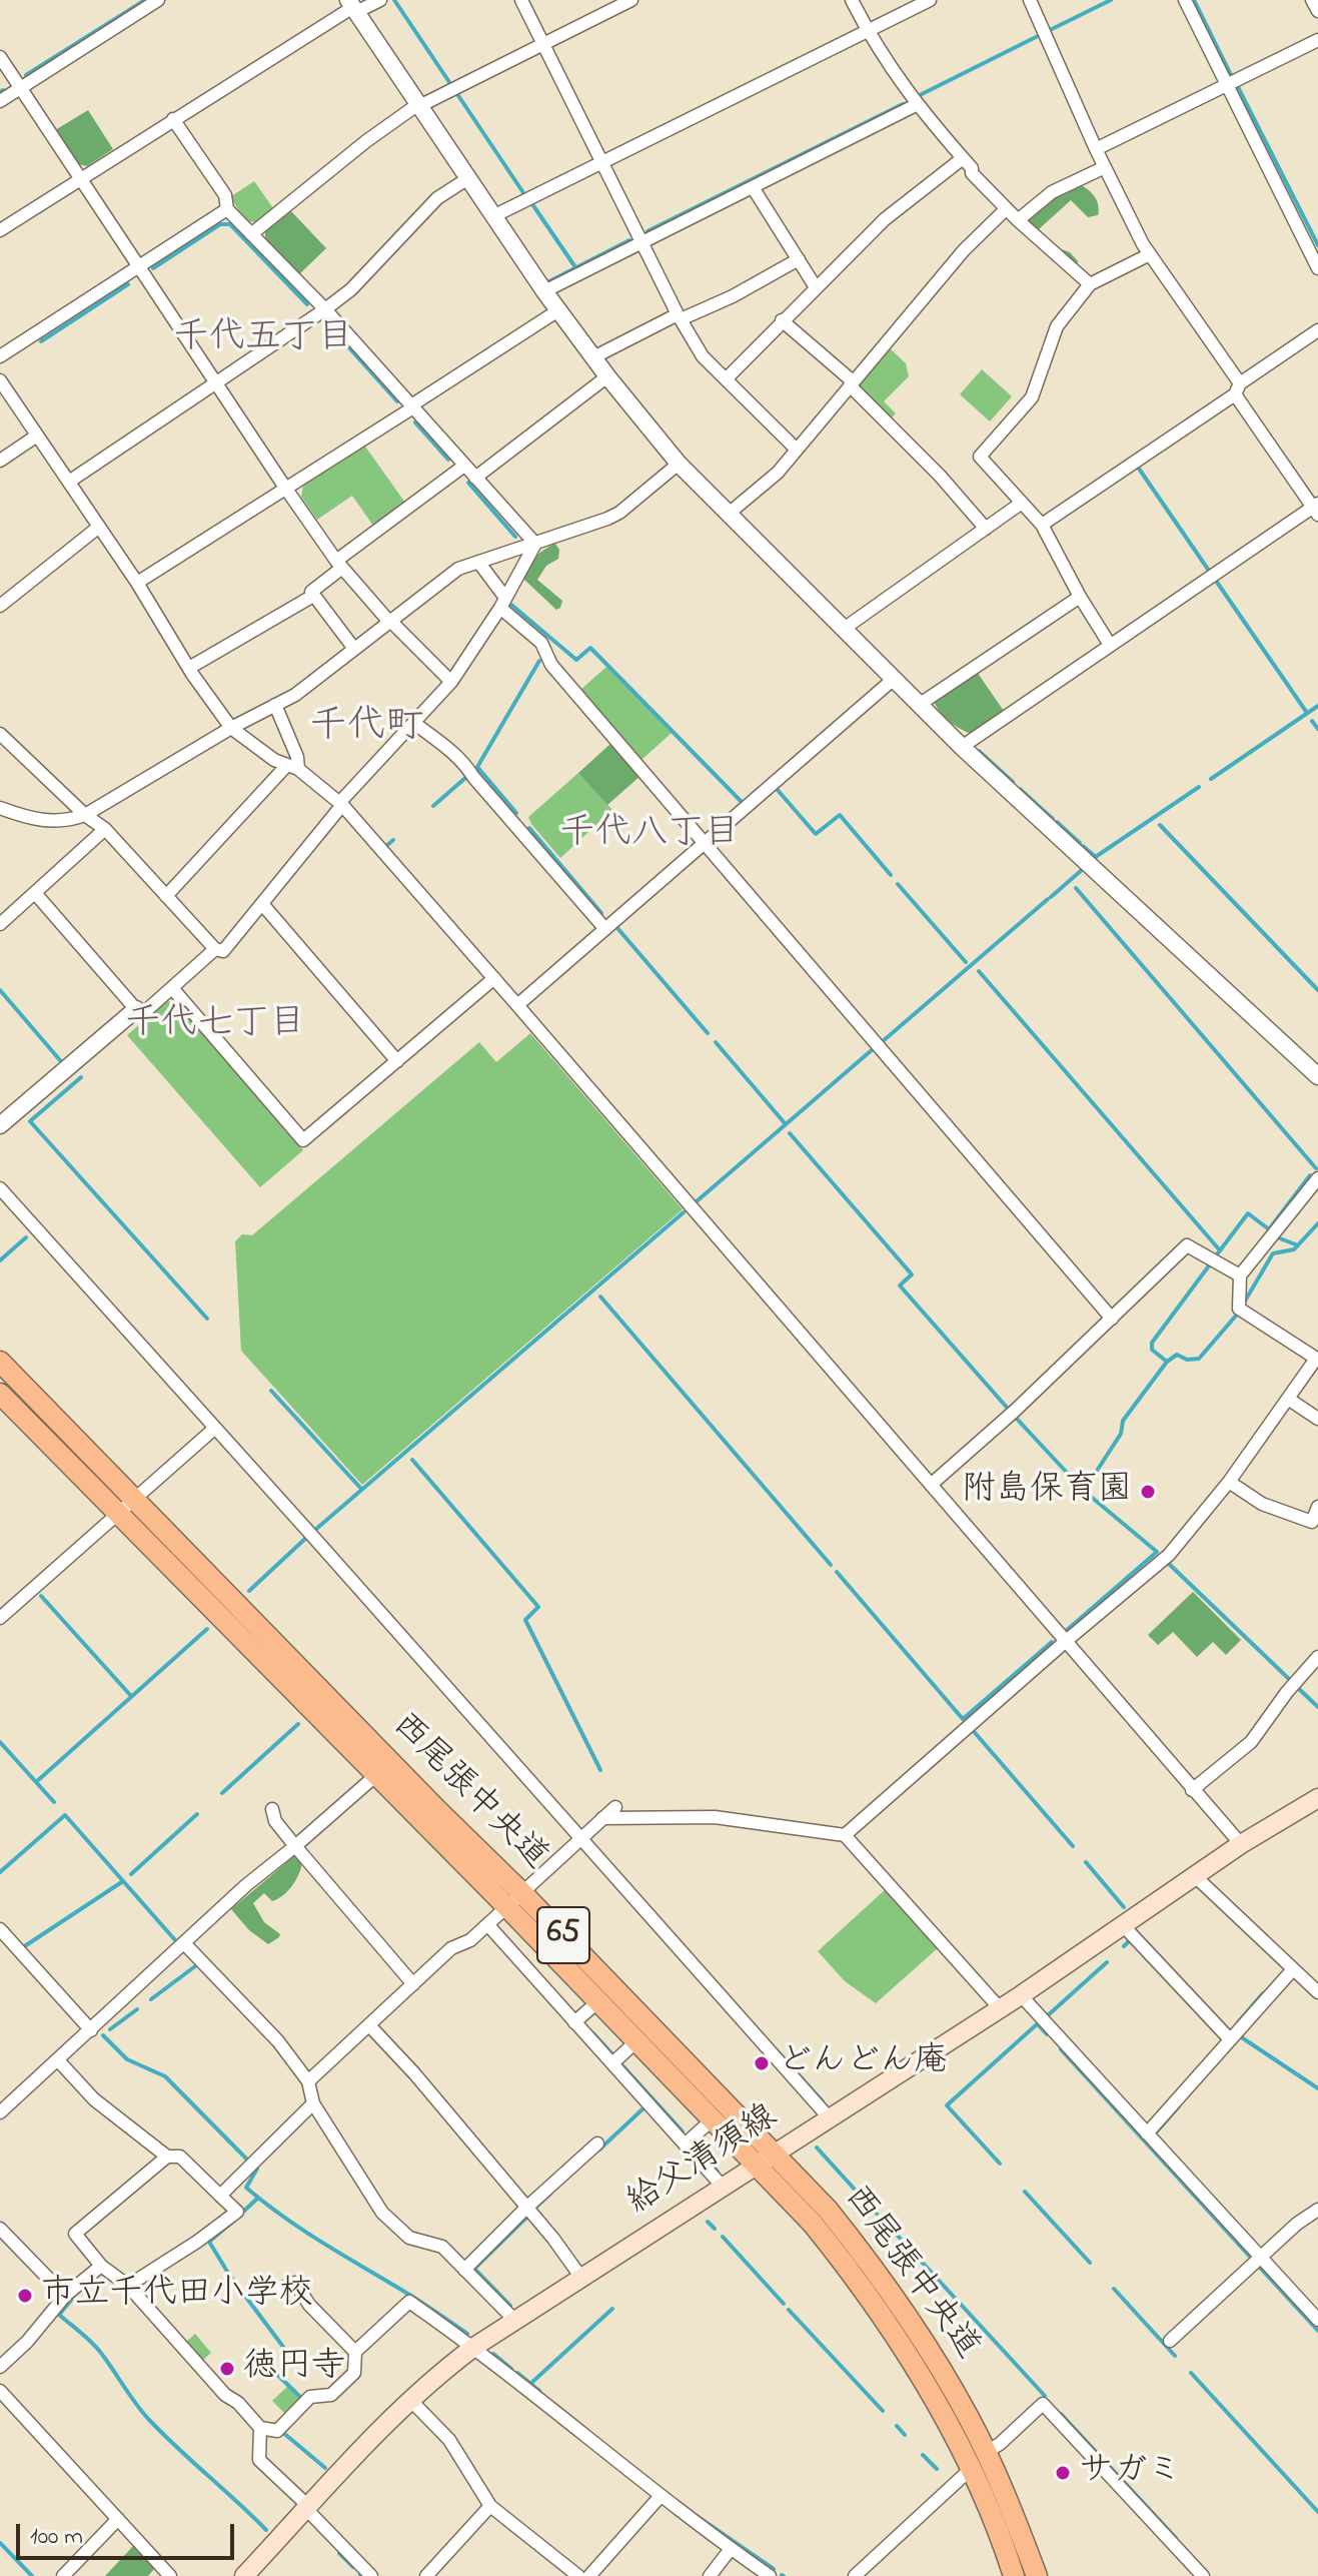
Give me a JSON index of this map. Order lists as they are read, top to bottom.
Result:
{
  "streets": {
    "main road": ["西尾張中央道", "65", "給父清須線"]
  },
  "crossings": [
    ["西尾張中央道", "給父清須線"]
  ],
  "districts": [
    "千代五丁目",
    "千代町",
    "千代八丁目",
    "千代七丁目"
  ],
  "places": [
    "附島保育園",
    "どんどん庵",
    "市立千代田小学校",
    "徳円寺",
    "サガミ"
  ],
  "scale_bar": "100 m"
}
